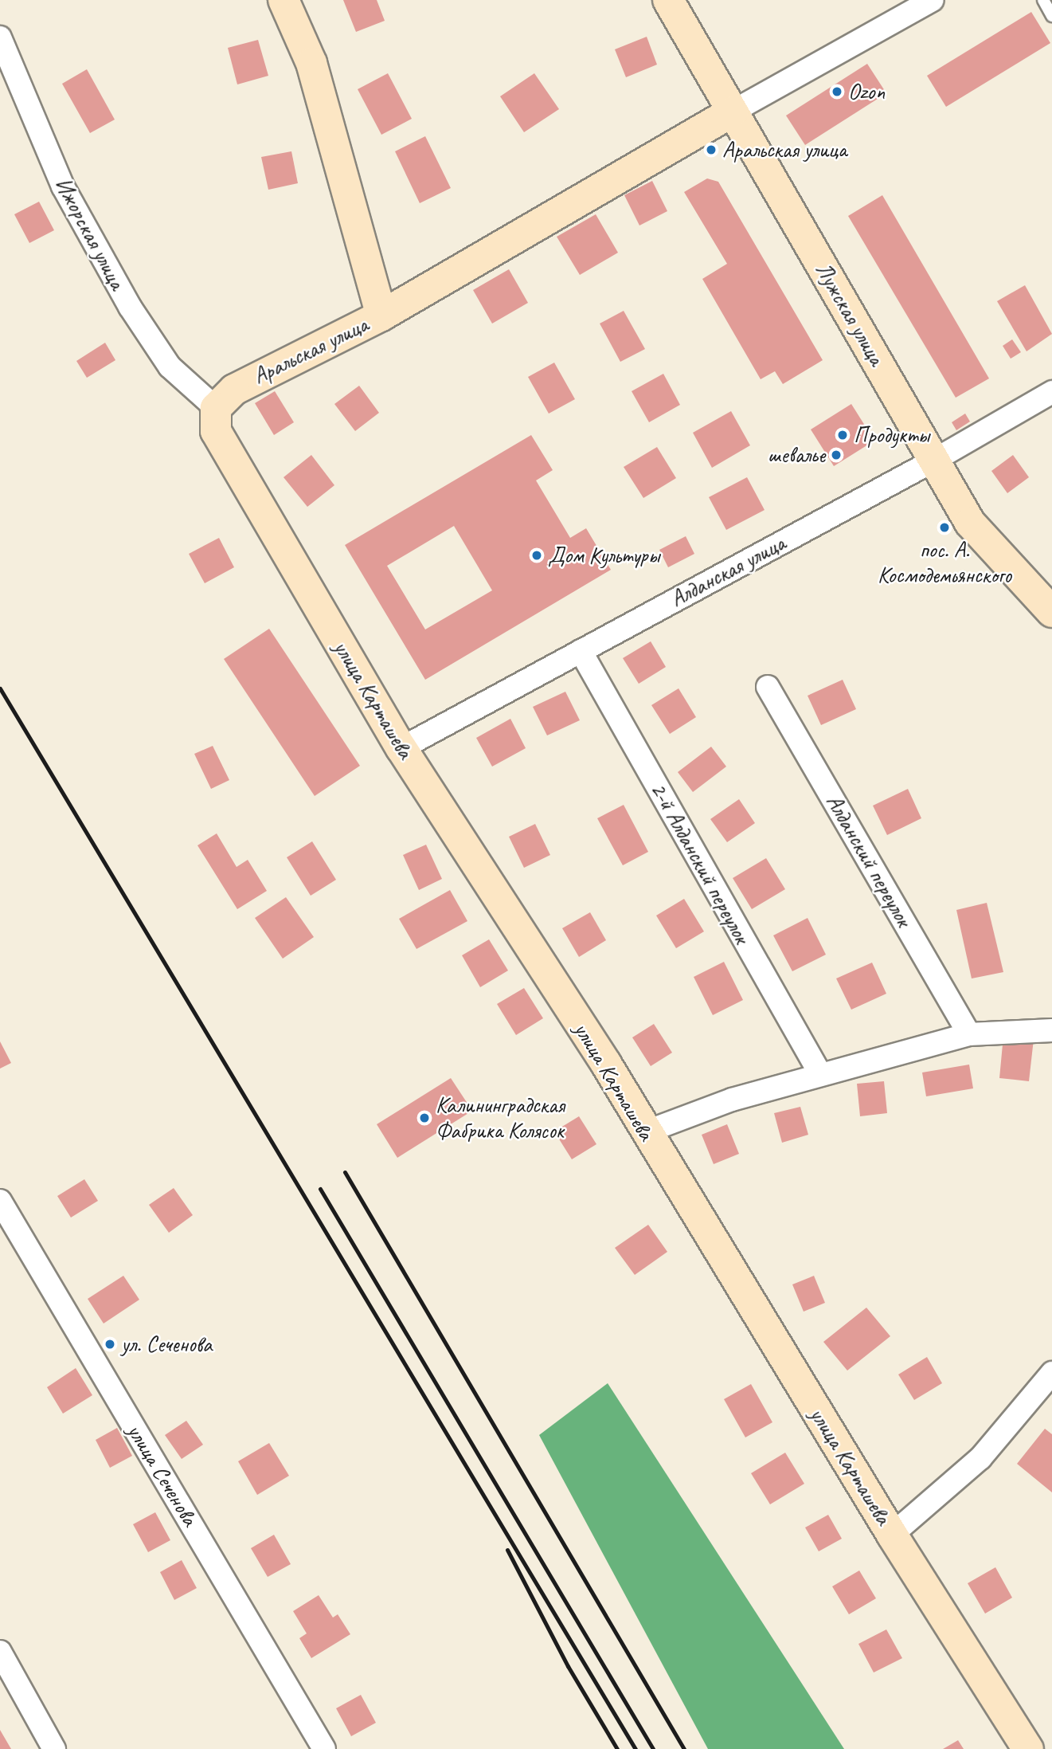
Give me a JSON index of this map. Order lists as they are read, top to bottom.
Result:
{
  "streets": {
    "main road": ["Лужская улица", "Аральская улица", "улица Карташева"],
    "street": [
      "Ижорская улица",
      "Алданская улица",
      "Алданский переулок",
      "2-й Алданский переулок",
      "улица Сеченова"
    ]
  },
  "crossings": [
    ["Ижорская улица", "Аральская улица"],
    ["Ижорская улица", "улица Карташева"],
    ["Лужская улица", "Аральская улица"],
    ["Лужская улица", "Алданская улица"],
    ["Аральская улица", "улица Карташева"],
    ["Алданская улица", "улица Карташева"],
    ["Алданская улица", "2-й Алданский переулок"]
  ],
  "places": [
    "Ozon",
    "Аральская улица",
    "Продукты",
    "шевалье",
    "пос. А. Космодемьянского",
    "Дом Культуры",
    "Калининградская Фабрика Колясок",
    "ул. Сеченова"
  ]
}
